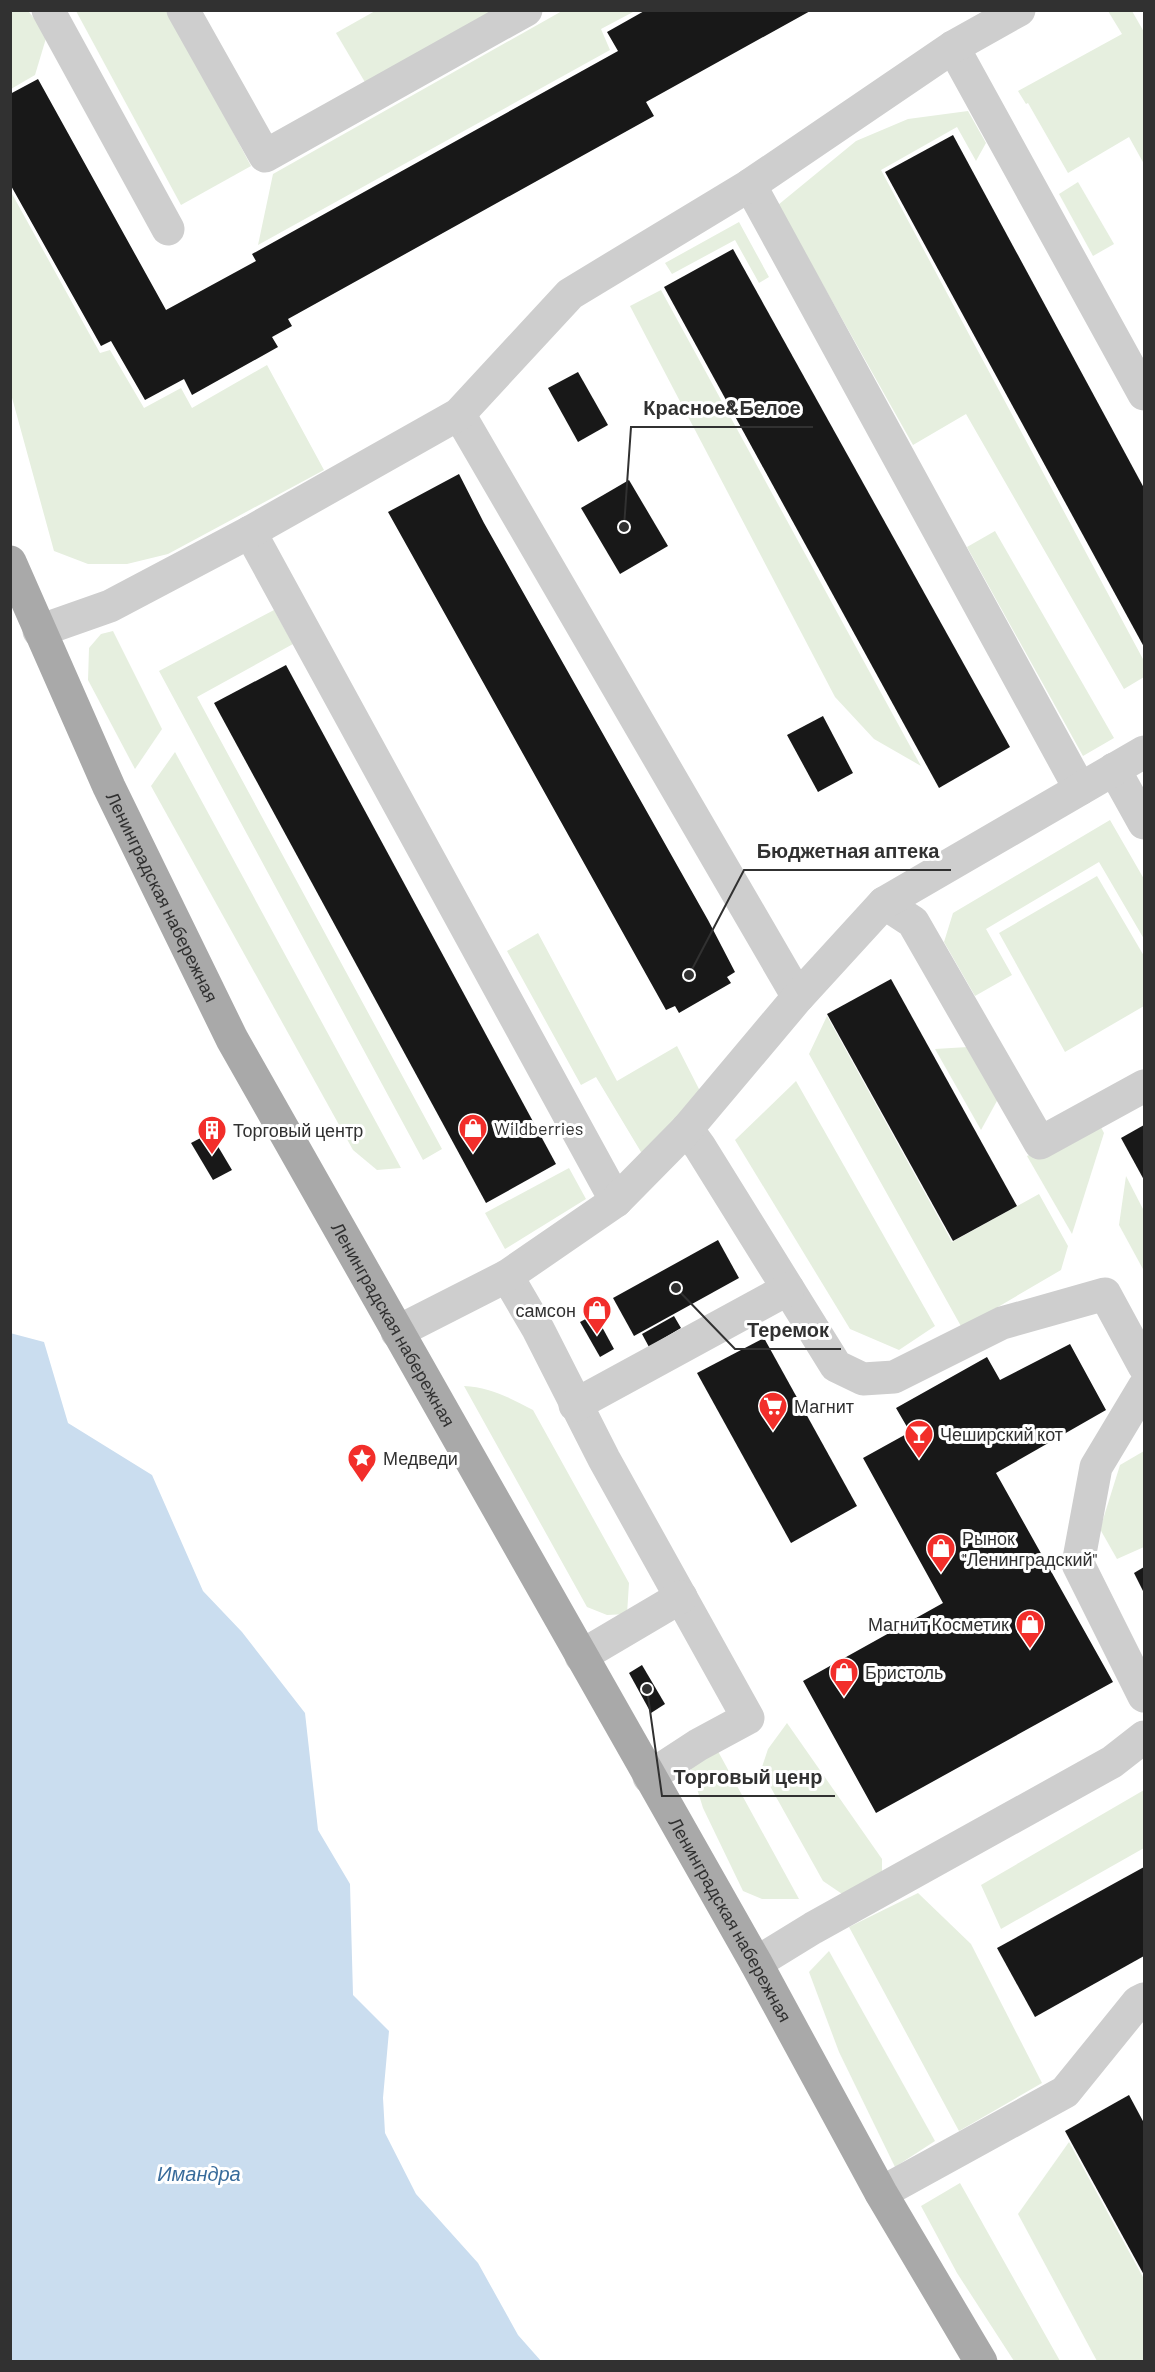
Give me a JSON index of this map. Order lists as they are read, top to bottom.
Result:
{
  "streets": {
    "main road": ["Ленинградская набережная"]
  },
  "water": ["Имандра"],
  "places": {
    "other": [
      "Красное&Белое",
      "Бюджетная аптека",
      "Теремок",
      "Торговый ценр"
    ],
    "shop": [
      "Wildberries",
      "самсон",
      "Рынок \"Ленинградский\"",
      "Магнит Косметик",
      "Бристоль"
    ],
    "building": ["Торговый центр"],
    "supermarket": ["Магнит"],
    "bar": ["Чеширский кот"],
    "place": ["Медведи"]
  }
}
